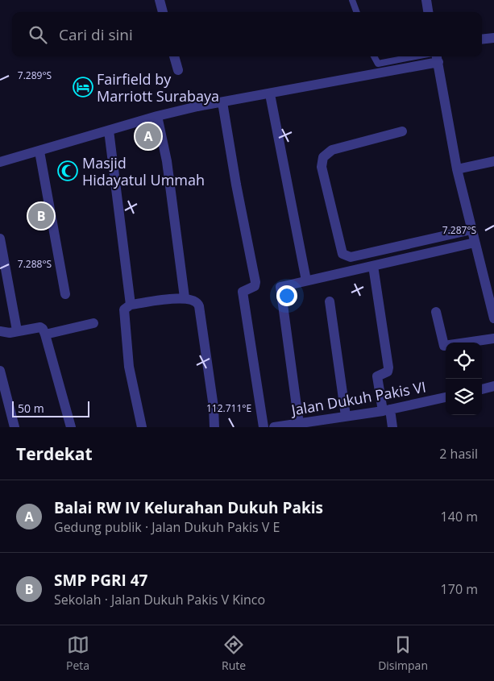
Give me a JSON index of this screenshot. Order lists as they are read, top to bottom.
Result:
{
  "streets": {
    "street": ["Jalan Dukuh Pakis VI"]
  },
  "places": {
    "hotel": ["Fairfield by Marriott Surabaya"],
    "mosque": ["Masjid Hidayatul Ummah"]
  },
  "scale_bar": "50 m",
  "page": {
    "search": "Cari di sini",
    "pins": ["A", "B"],
    "scale": "50 m",
    "heading": ["Terdekat", "2 hasil"],
    "list": [
      {
        "mark": "A",
        "name": "Balai RW IV Kelurahan Dukuh Pakis",
        "note": "Gedung publik · Jalan Dukuh Pakis V E",
        "value": "140 m"
      },
      {
        "mark": "B",
        "name": "SMP PGRI 47",
        "note": "Sekolah · Jalan Dukuh Pakis V Kinco",
        "value": "170 m"
      }
    ],
    "nav": ["Peta", "Rute", "Disimpan"]
  },
  "coordinates": [
    "7.289°S",
    "7.287°S",
    "7.288°S",
    "112.711°E"
  ]
}
